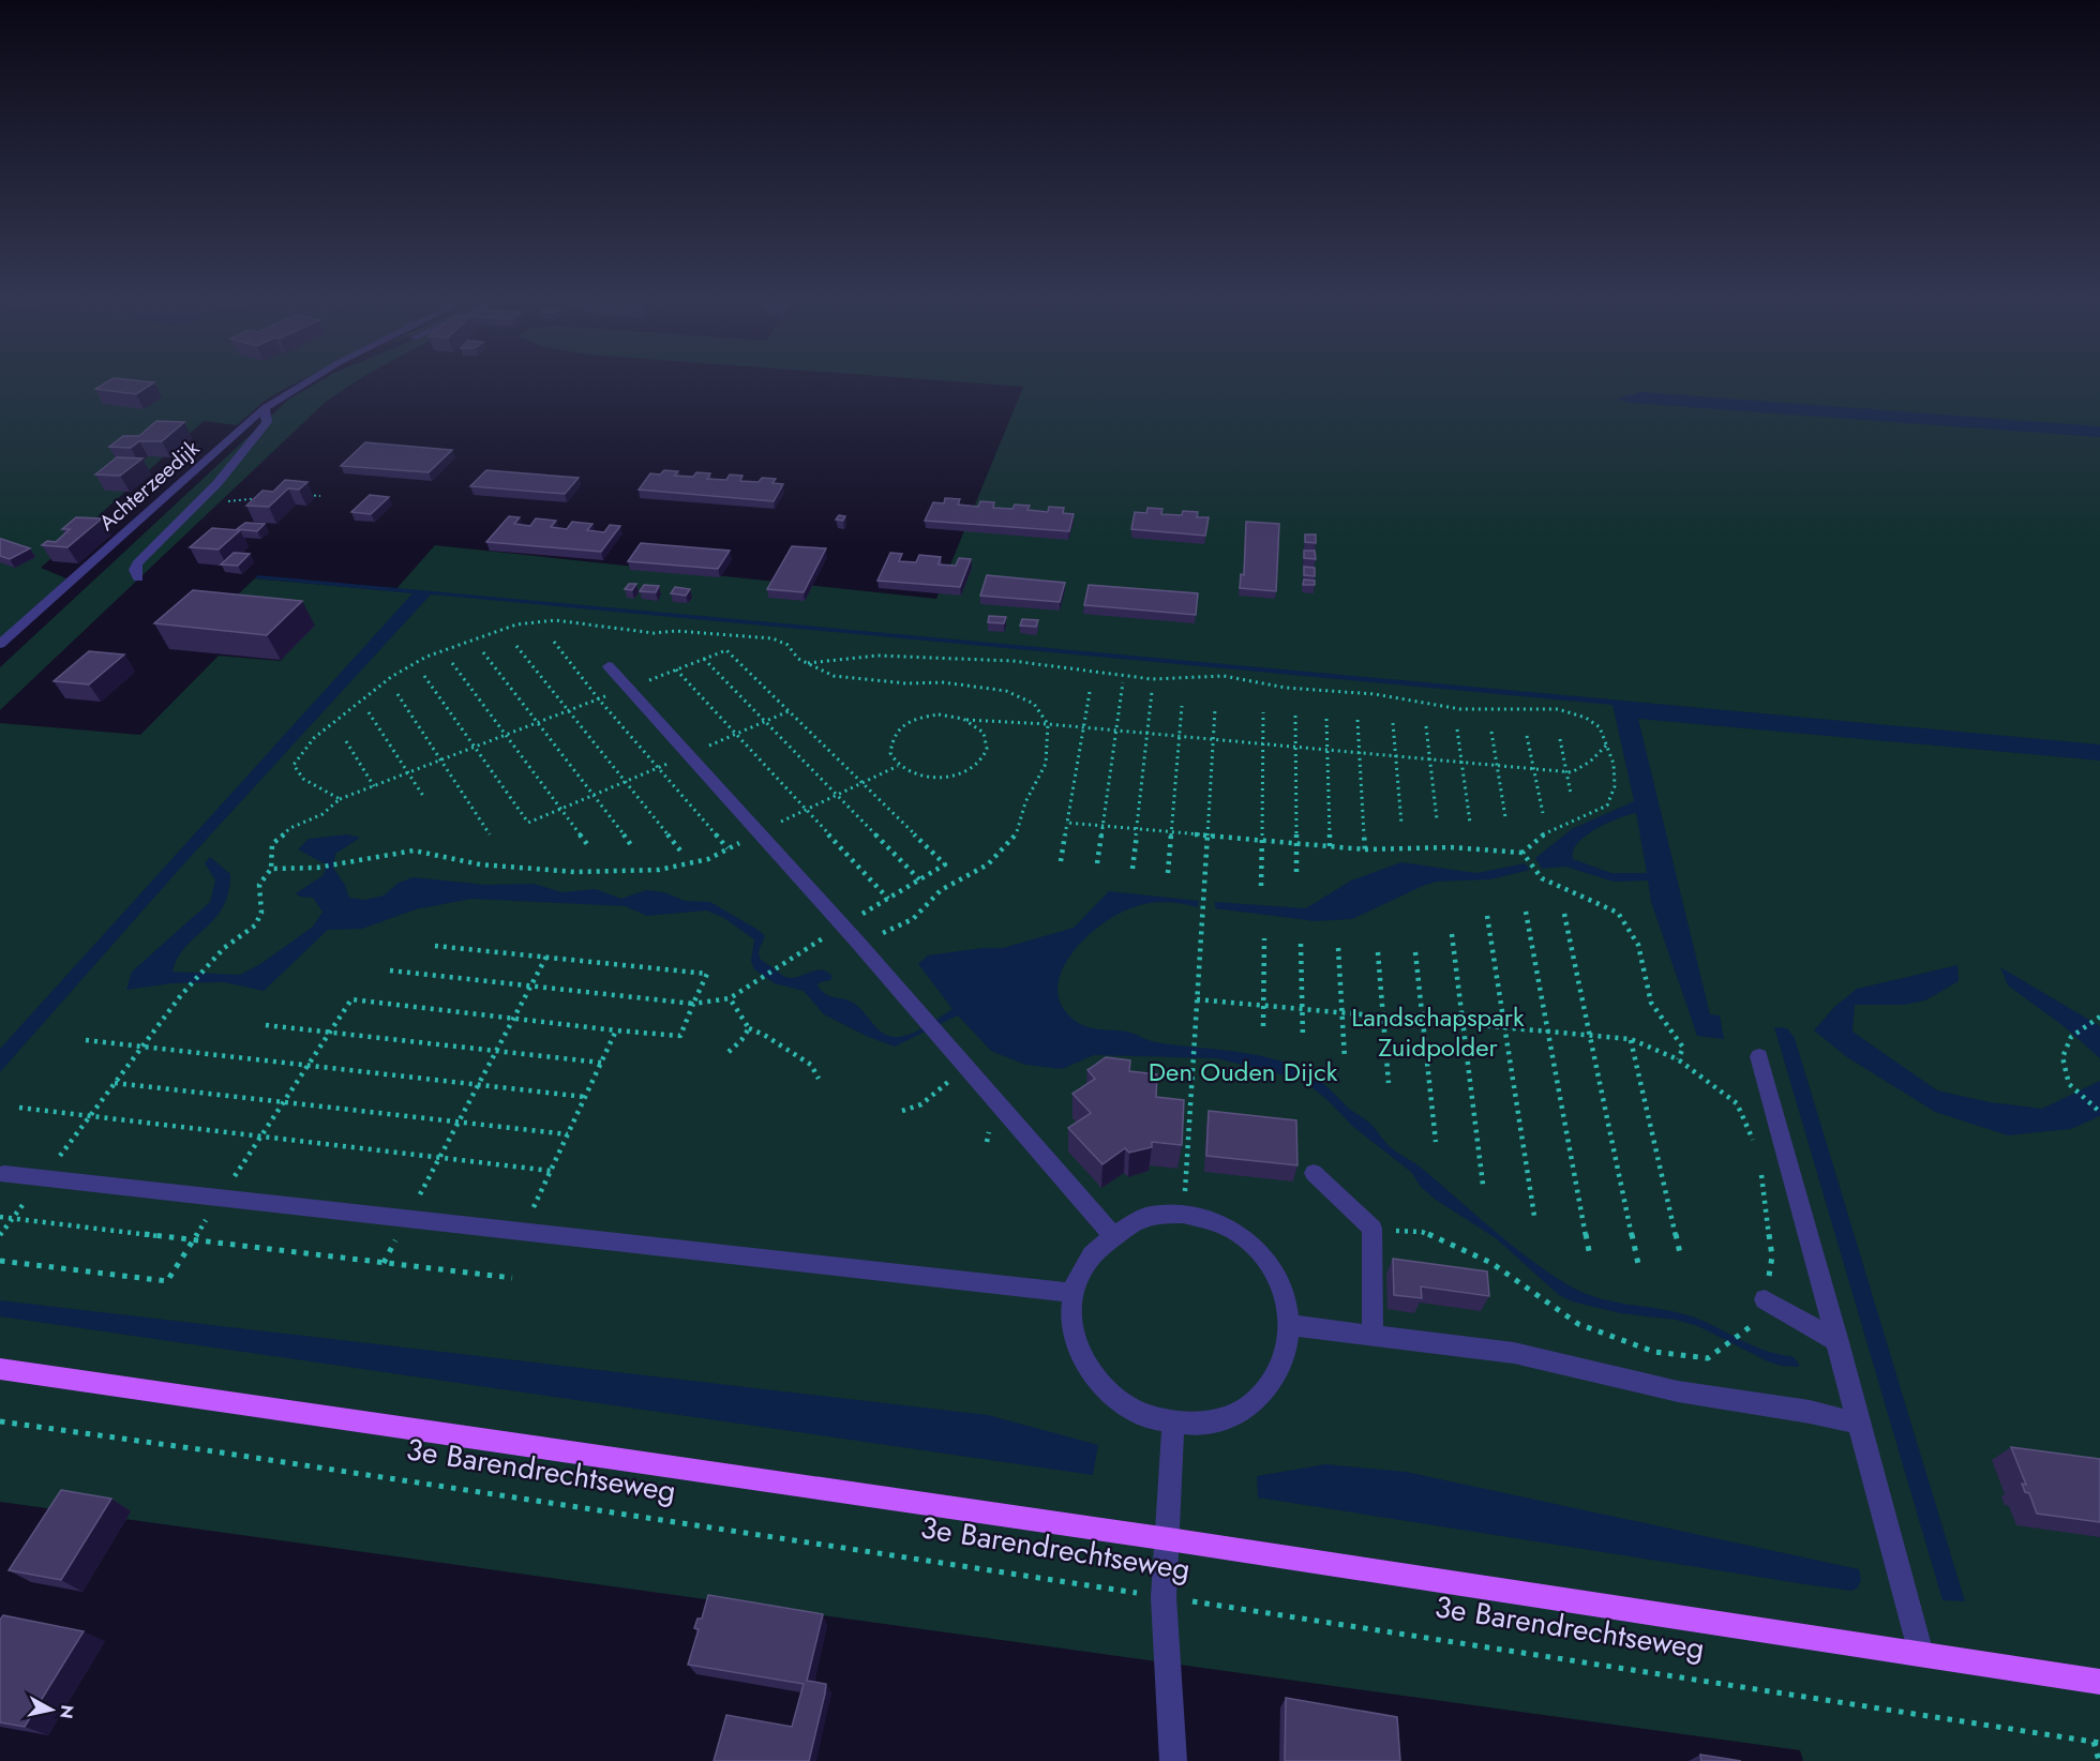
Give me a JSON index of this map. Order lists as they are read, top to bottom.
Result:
{
  "streets": {
    "main road": ["3e Barendrechtseweg"],
    "street": ["Achterzeedijk"]
  },
  "parks": ["Landschapspark Zuidpolder", "Den Ouden Dijck"],
  "north": "right"
}
